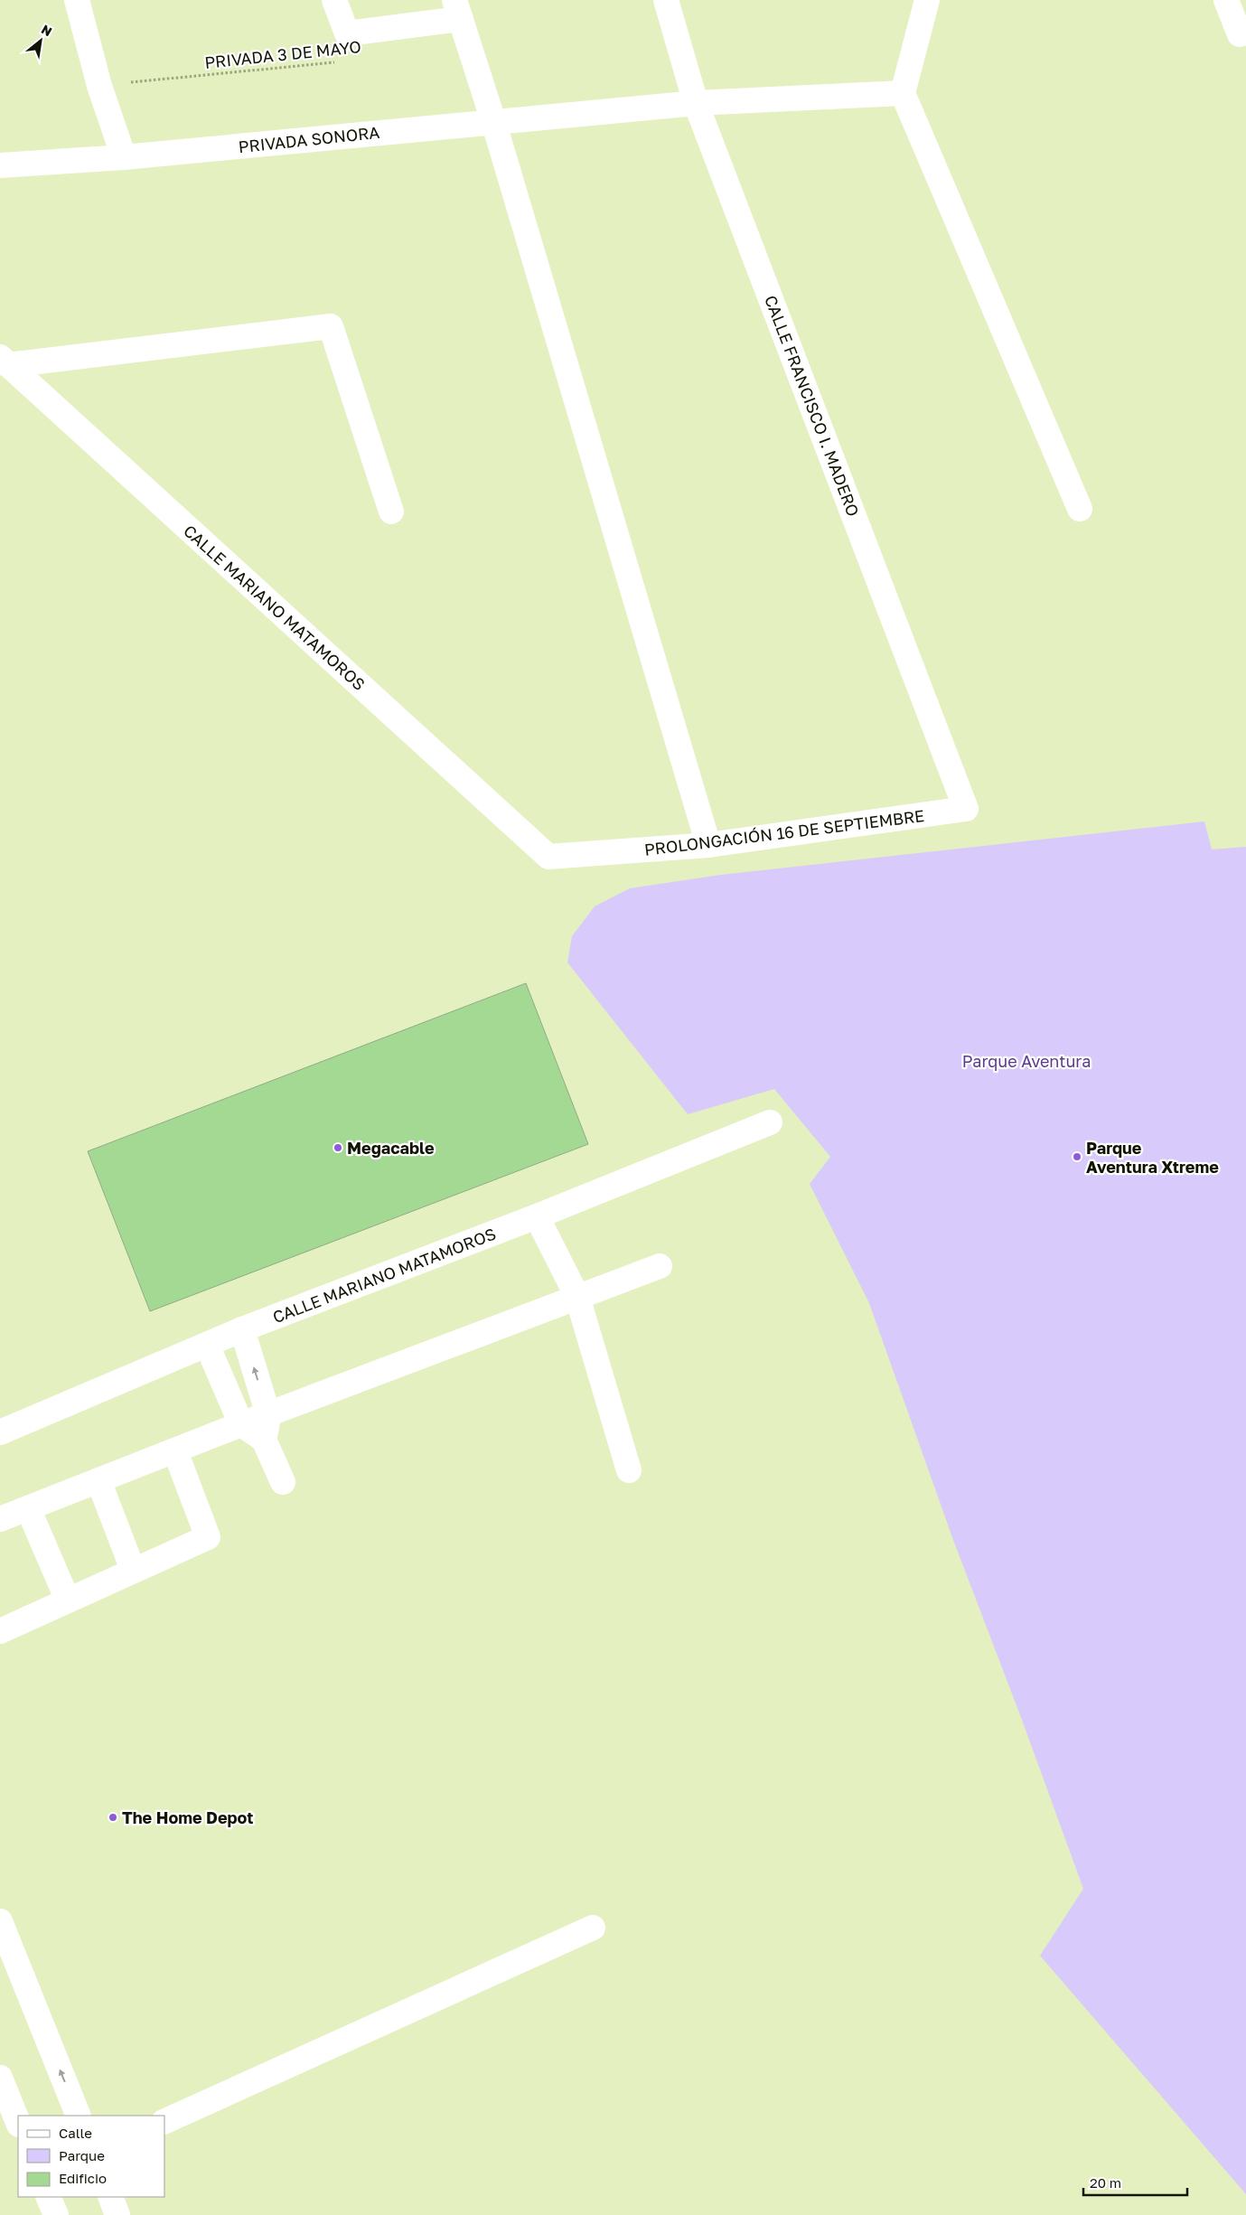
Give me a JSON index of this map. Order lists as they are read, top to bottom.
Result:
{
  "streets": {
    "street": [
      "PRIVADA SONORA",
      "CALLE FRANCISCO I. MADERO",
      "CALLE MARIANO MATAMOROS",
      "PROLONGACIÓN 16 DE SEPTIEMBRE"
    ],
    "path": ["PRIVADA 3 DE MAYO"]
  },
  "crossings": [
    ["PRIVADA SONORA", "CALLE FRANCISCO I. MADERO"],
    ["CALLE FRANCISCO I. MADERO", "PROLONGACIÓN 16 DE SEPTIEMBRE"],
    ["CALLE MARIANO MATAMOROS", "PROLONGACIÓN 16 DE SEPTIEMBRE"]
  ],
  "parks": ["Parque Aventura"],
  "places": ["Megacable", "Parque Aventura Xtreme", "The Home Depot"],
  "legend": ["Calle", "Parque", "Edificio"],
  "scale_bar": "20 m",
  "north": "top right"
}
